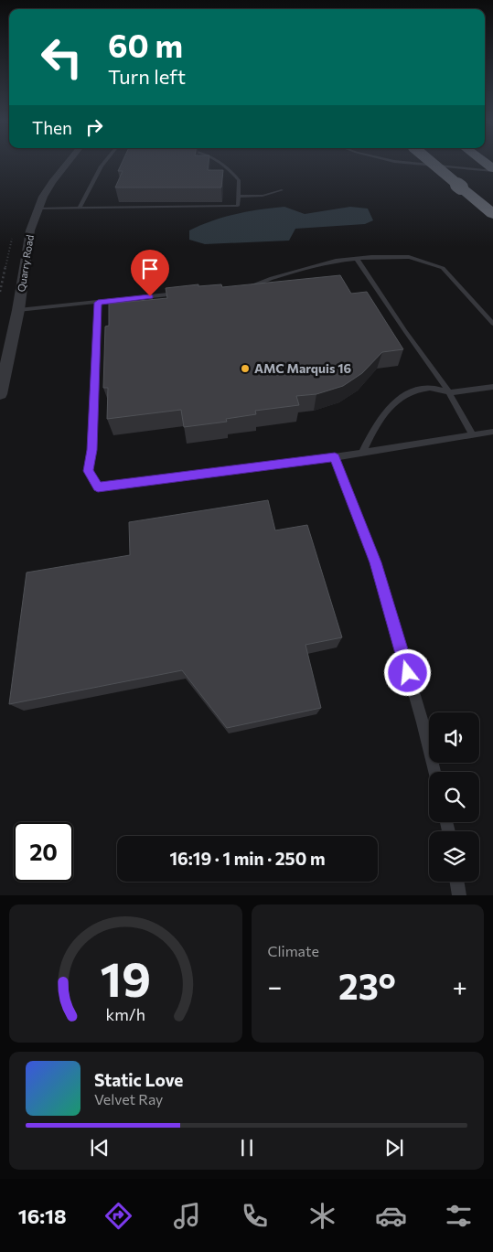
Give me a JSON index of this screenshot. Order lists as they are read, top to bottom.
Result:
{
  "streets": {
    "street": ["Quarry Road"]
  },
  "places": ["AMC Marquis 16"],
  "page": {
    "turn": ["60 m", "Turn left"],
    "then": "Then",
    "limit": "20",
    "trip": "16:19 · 1 min · 250 m",
    "tile": "Climate",
    "heat": ["−", "23°", "+"],
    "song": ["Static Love", "Velvet Ray"],
    "tabs": "16:18",
    "gauge": ["19", "km/h"]
  }
}
